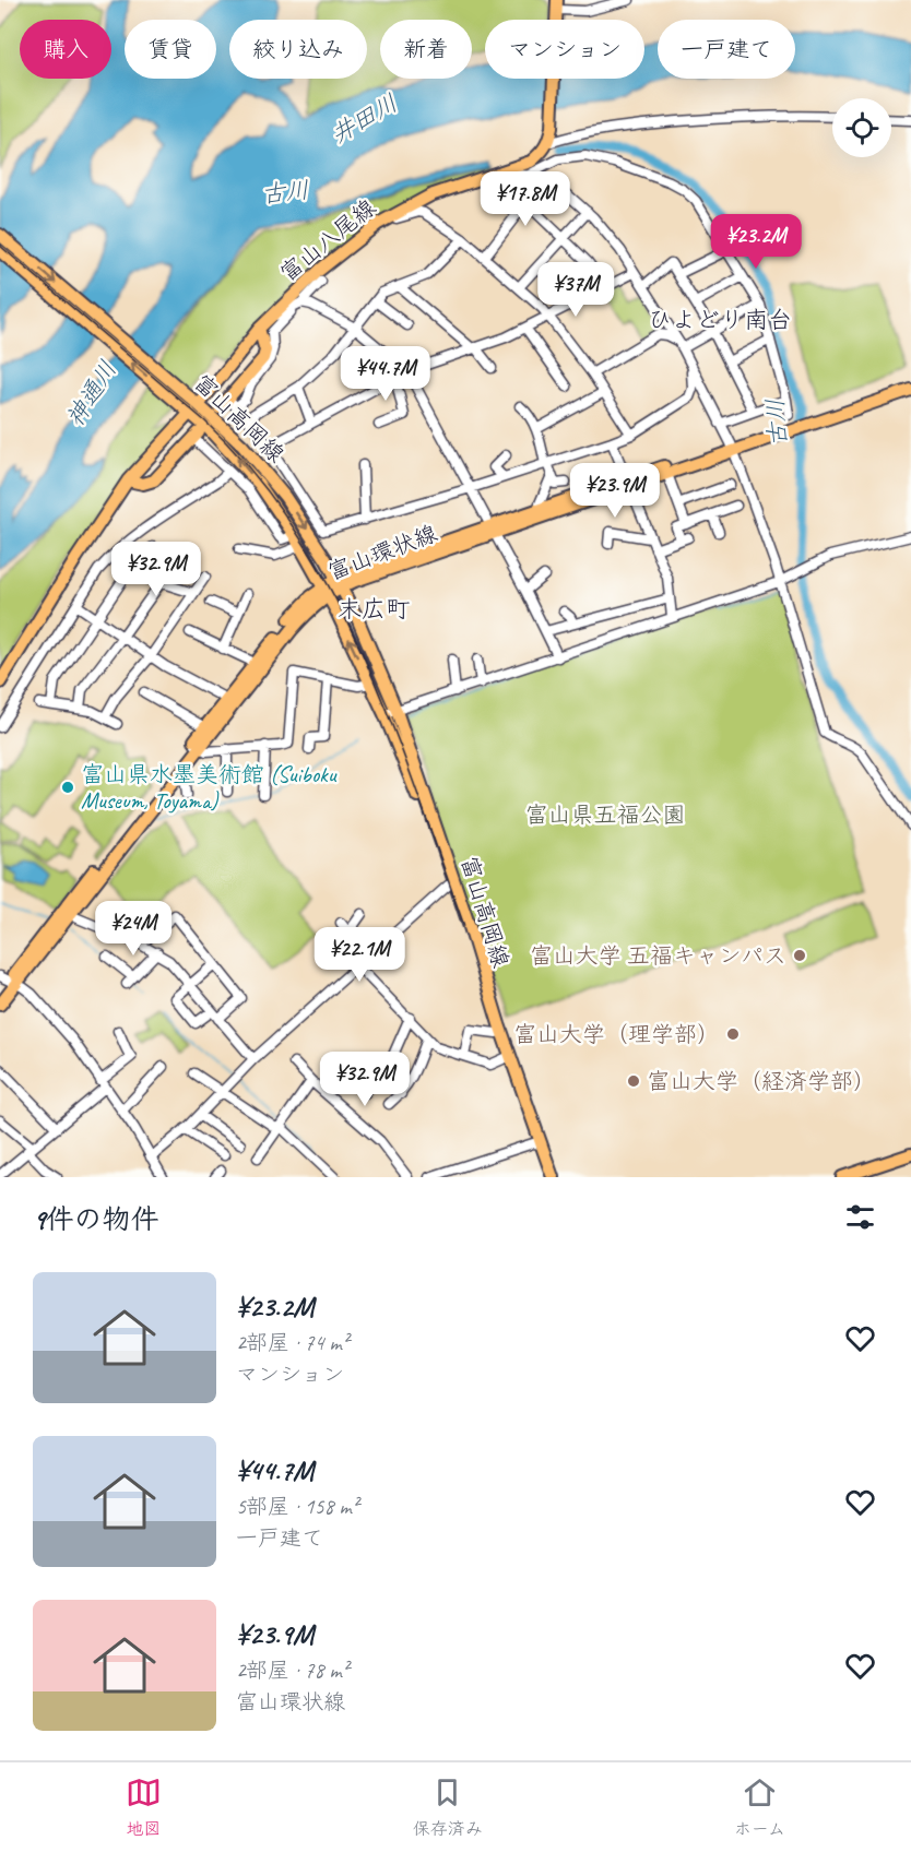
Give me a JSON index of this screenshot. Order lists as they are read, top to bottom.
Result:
{
  "streets": {
    "main road": ["富山八尾線", "富山高岡線", "富山環状線"]
  },
  "crossings": [
    ["富山八尾線", "富山高岡線"],
    ["富山高岡線", "富山環状線"]
  ],
  "districts": ["ひよどり南台", "末広町"],
  "water": ["井田川", "古川", "神通川"],
  "parks": ["富山県五福公園"],
  "places": [
    "富山県水墨美術館 (Suiboku Museum, Toyama)",
    "富山大学 五福キャンパス",
    "富山大学（理学部）",
    "富山大学（経済学部）"
  ],
  "page": {
    "chip": [
      "購入",
      "賃貸",
      "絞り込み",
      "新着",
      "マンション",
      "一戸建て"
    ],
    "price": [
      "¥17.8M",
      "¥23.2M",
      "¥37M",
      "¥44.7M",
      "¥23.9M",
      "¥32.9M",
      "¥24M",
      "¥22.1M",
      "¥32.9M"
    ],
    "heading": "9件の物件",
    "list": [
      {
        "name": "¥23.2M",
        "note": "2部屋 · 74 m² · マンション"
      },
      {
        "name": "¥44.7M",
        "note": "5部屋 · 158 m² · 一戸建て"
      },
      {
        "name": "¥23.9M",
        "note": "2部屋 · 78 m² · 富山環状線"
      }
    ],
    "tabs": ["地図", "保存済み", "ホーム"]
  }
}
